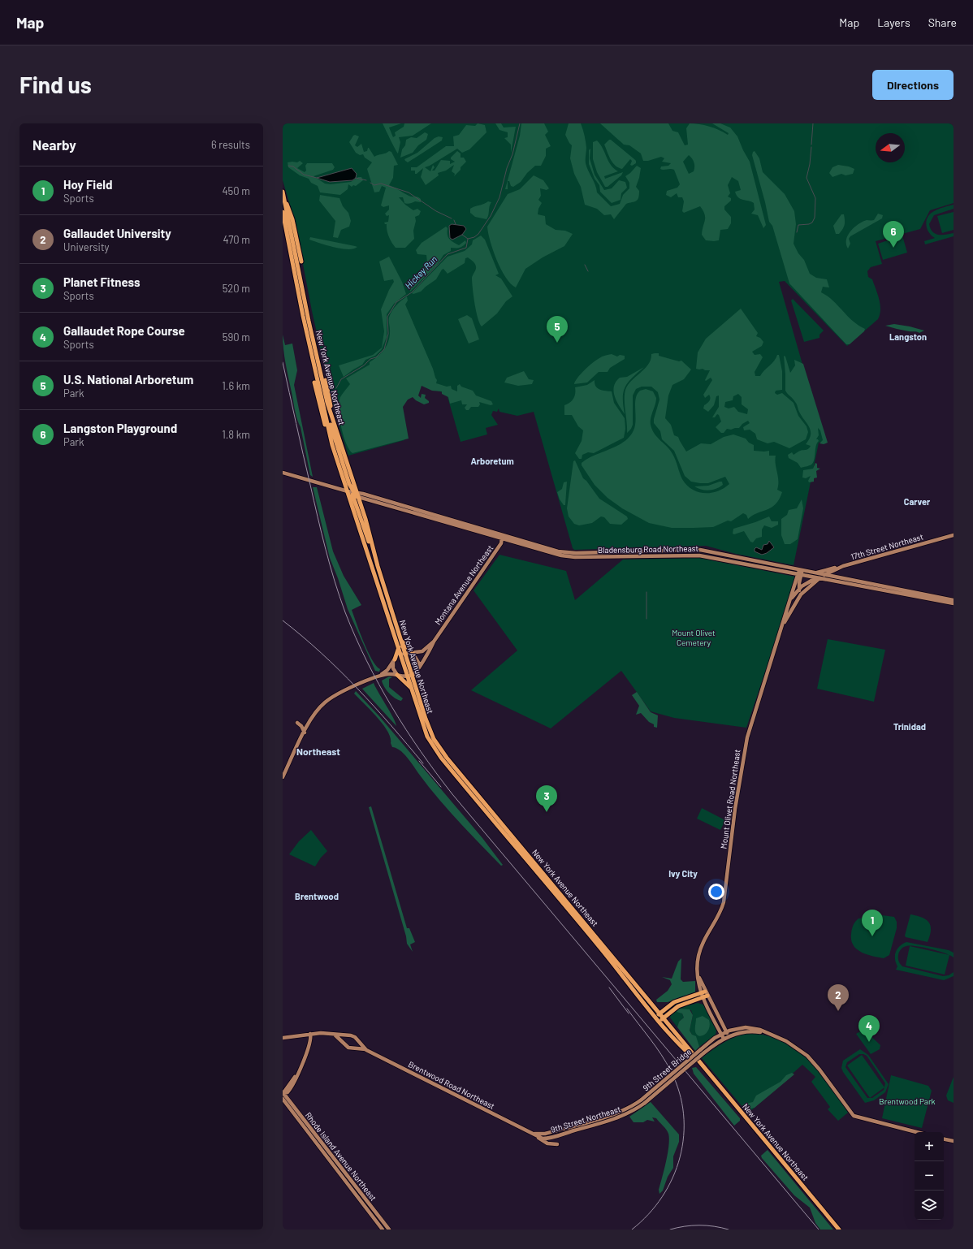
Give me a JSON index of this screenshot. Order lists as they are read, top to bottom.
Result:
{
  "streets": {
    "highway": ["New York Avenue Northeast"],
    "main road": [
      "17th Street Northeast",
      "Bladensburg Road Northeast",
      "Montana Avenue Northeast",
      "Mount Olivet Road Northeast",
      "9th Street Bridge",
      "Brentwood Road Northeast",
      "9th Street Northeast",
      "Rhode Island Avenue Northeast"
    ]
  },
  "crossings": [
    ["New York Avenue Northeast", "Bladensburg Road Northeast"],
    ["New York Avenue Northeast", "Montana Avenue Northeast"],
    ["17th Street Northeast", "Bladensburg Road Northeast"],
    ["17th Street Northeast", "Mount Olivet Road Northeast"],
    ["Bladensburg Road Northeast", "Montana Avenue Northeast"],
    ["Bladensburg Road Northeast", "Mount Olivet Road Northeast"],
    ["9th Street Bridge", "9th Street Northeast"],
    ["Brentwood Road Northeast", "9th Street Northeast"]
  ],
  "districts": [
    "Langston",
    "Arboretum",
    "Carver",
    "Trinidad",
    "Northeast",
    "Ivy City",
    "Brentwood"
  ],
  "water": ["Hickey Run"],
  "parks": ["Mount Olivet Cemetery", "Brentwood Park"],
  "north": "left",
  "page": {
    "header": "Map",
    "nav": ["Map", "Layers", "Share"],
    "buttons": "Directions",
    "title": "Find us",
    "heading": ["Nearby", "6 results"],
    "list": [
      {
        "mark": "1",
        "name": "Hoy Field",
        "note": "Sports",
        "value": "450 m"
      },
      {
        "mark": "2",
        "name": "Gallaudet University",
        "note": "University",
        "value": "470 m"
      },
      {
        "mark": "3",
        "name": "Planet Fitness",
        "note": "Sports",
        "value": "520 m"
      },
      {
        "mark": "4",
        "name": "Gallaudet Rope Course",
        "note": "Sports",
        "value": "590 m"
      },
      {
        "mark": "5",
        "name": "U.S. National Arboretum",
        "note": "Park",
        "value": "1.6 km"
      },
      {
        "mark": "6",
        "name": "Langston Playground",
        "note": "Park",
        "value": "1.8 km"
      }
    ],
    "pins": [
      "6",
      "5",
      "3",
      "1",
      "2",
      "4"
    ],
    "map_buttons": ["+", "−"]
  }
}
